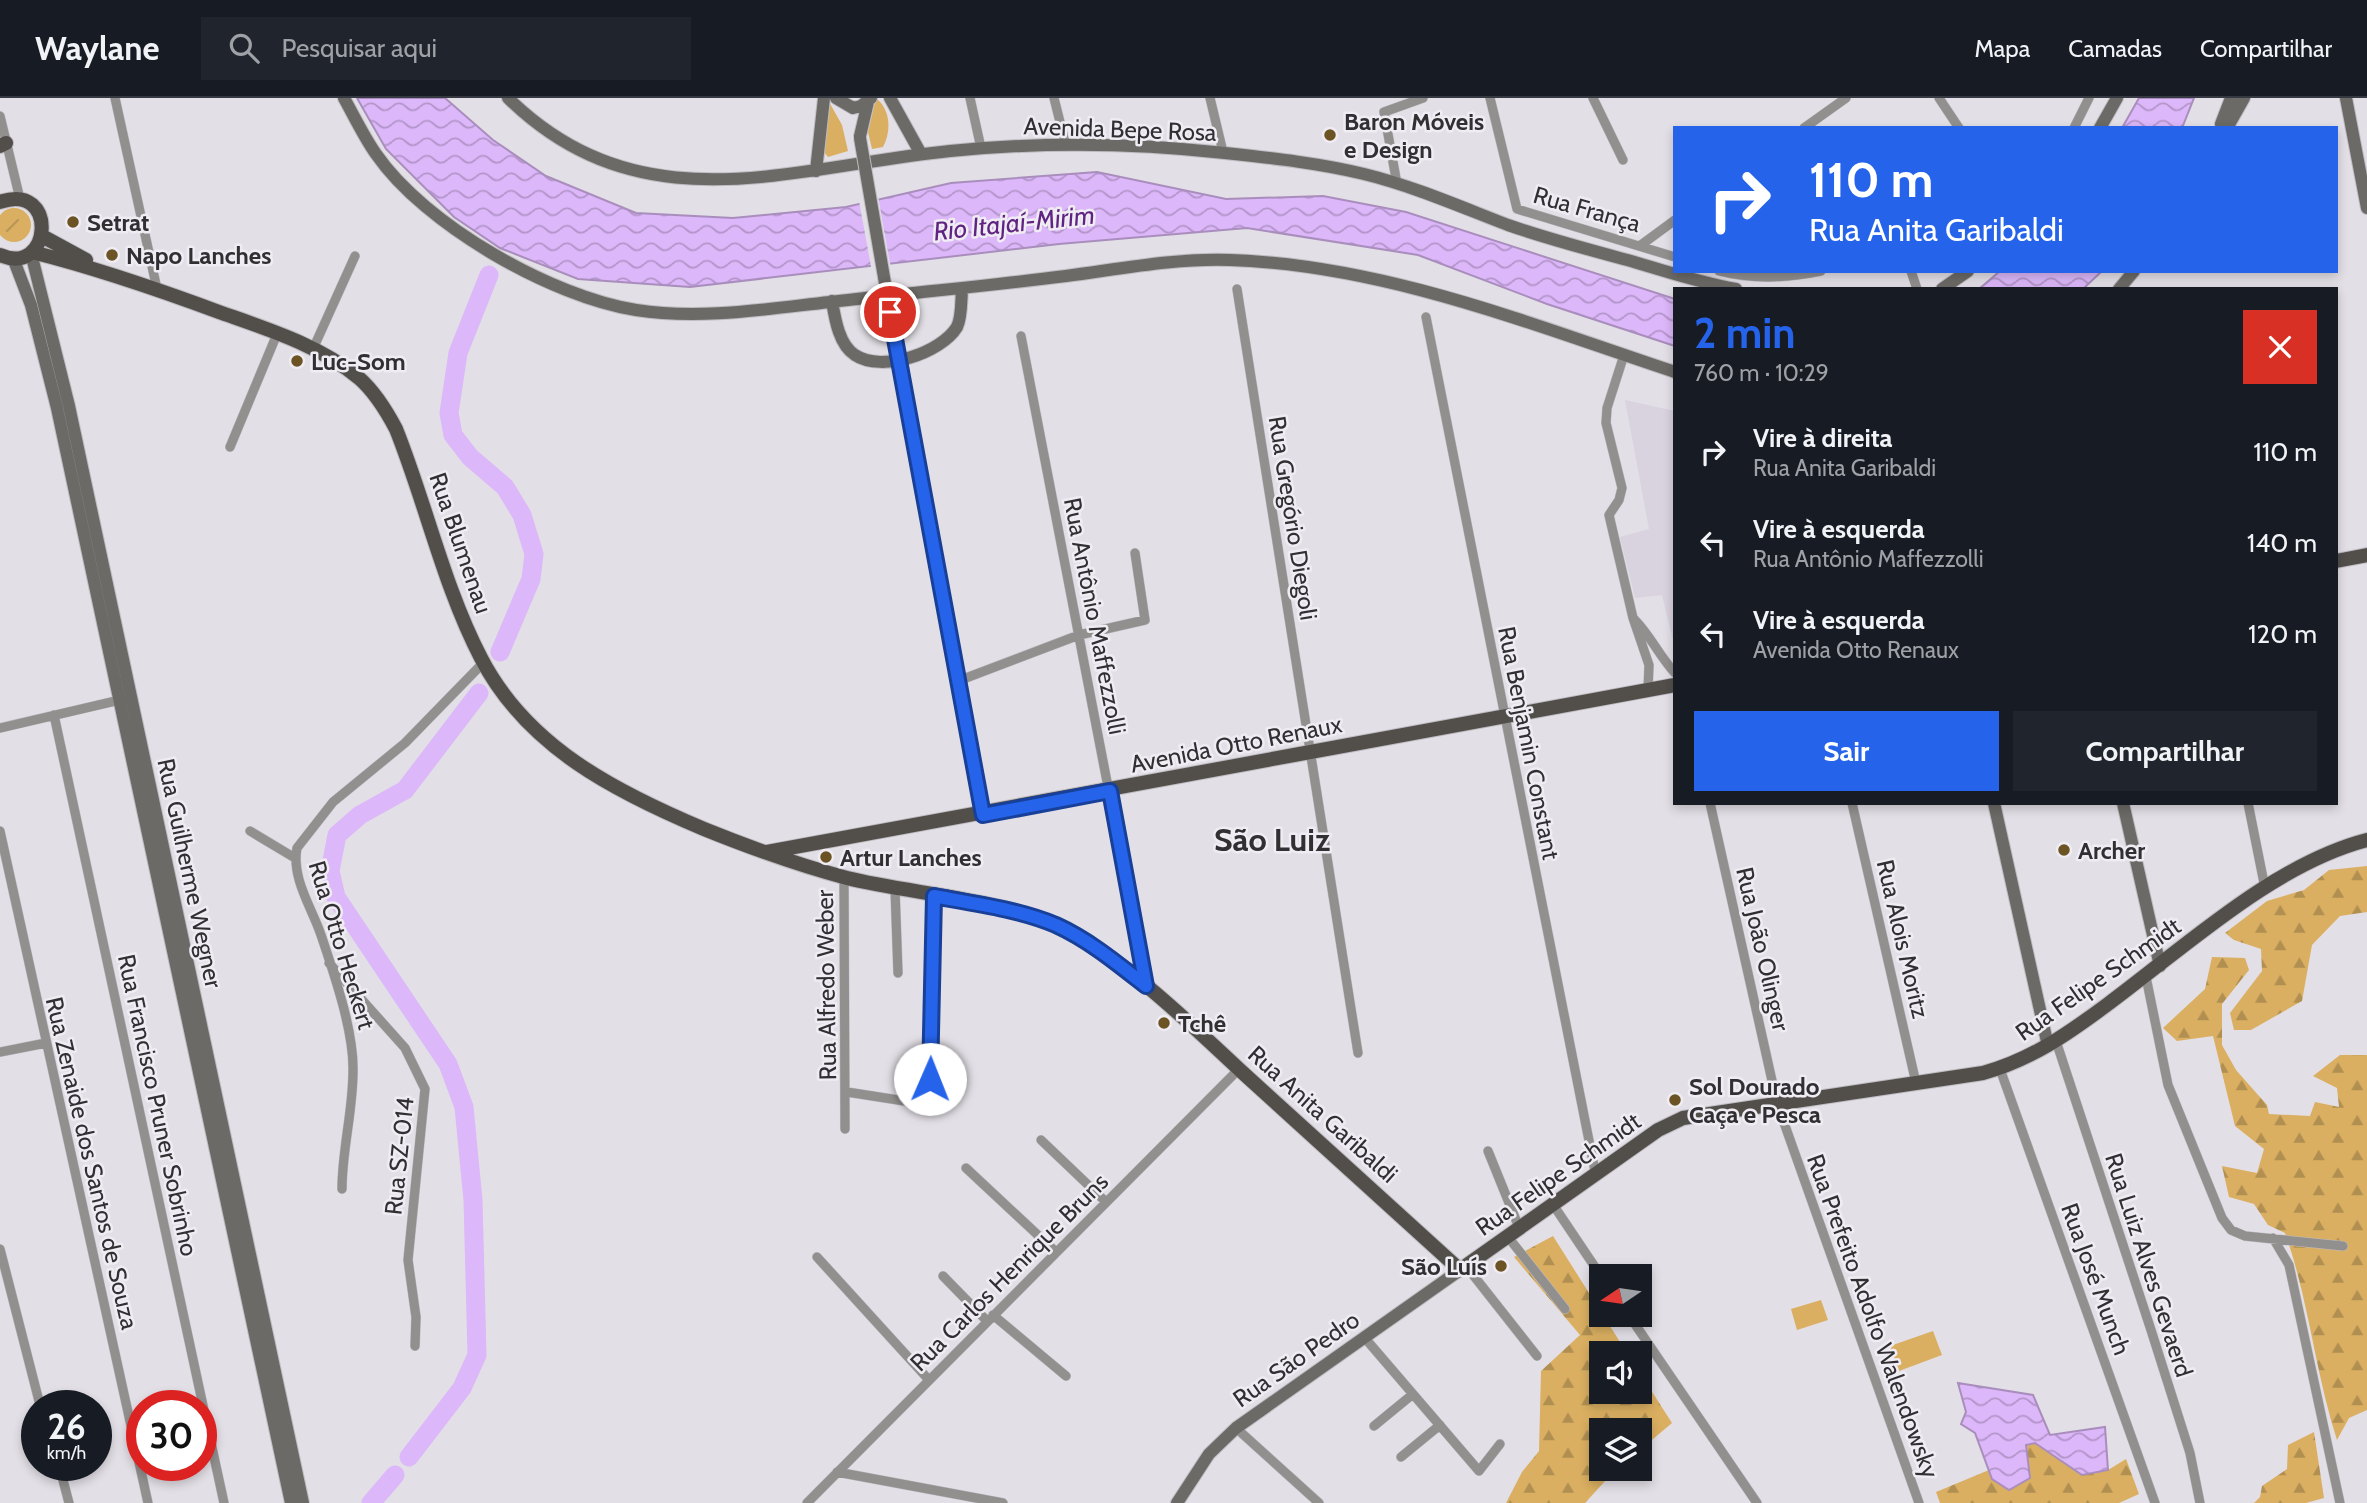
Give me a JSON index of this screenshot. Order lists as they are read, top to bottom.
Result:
{
  "streets": {
    "main road": [
      "Avenida Bepe Rosa",
      "Rua Blumenau",
      "Avenida Otto Renaux",
      "Rua Guilherme Wegner",
      "Rua Felipe Schmidt",
      "Rua Anita Garibaldi",
      "Rua São Pedro"
    ],
    "street": [
      "Rua França",
      "Rua Gregório Diegoli",
      "Rua Antônio Maffezzolli",
      "Rua Benjamin Constant",
      "Rua Alois Moritz",
      "Rua Otto Heckert",
      "Rua João Olinger",
      "Rua Alfredo Weber",
      "Rua Francisco Pruner Sobrinho",
      "Rua SZ-014",
      "Rua Zenaide dos Santos de Souza",
      "Rua Luiz Alves Gevaerd",
      "Rua Carlos Henrique Bruns",
      "Rua José Munch",
      "Rua Prefeito Adolfo Walendowsky"
    ]
  },
  "crossings": [
    ["Rua Gregório Diegoli", "Avenida Otto Renaux"],
    ["Rua Blumenau", "Avenida Otto Renaux"],
    ["Rua Blumenau", "Rua Guilherme Wegner"],
    ["Rua Blumenau", "Rua Otto Heckert"],
    ["Rua Blumenau", "Rua Anita Garibaldi"],
    ["Rua Antônio Maffezzolli", "Avenida Otto Renaux"],
    ["Rua Antônio Maffezzolli", "Rua Anita Garibaldi"],
    ["Rua Benjamin Constant", "Avenida Otto Renaux"],
    ["Rua Benjamin Constant", "Rua Felipe Schmidt"],
    ["Avenida Otto Renaux", "Rua Anita Garibaldi"],
    ["Rua Alois Moritz", "Rua Felipe Schmidt"],
    ["Rua Otto Heckert", "Rua SZ-014"],
    ["Rua João Olinger", "Rua Felipe Schmidt"],
    ["Rua João Olinger", "Rua Prefeito Adolfo Walendowsky"],
    ["Rua Felipe Schmidt", "Rua Anita Garibaldi"],
    ["Rua Felipe Schmidt", "Rua Luiz Alves Gevaerd"],
    ["Rua Felipe Schmidt", "Rua José Munch"],
    ["Rua Felipe Schmidt", "Rua Prefeito Adolfo Walendowsky"],
    ["Rua Felipe Schmidt", "Rua São Pedro"],
    ["Rua Alfredo Weber", "Rua Anita Garibaldi"],
    ["Rua Anita Garibaldi", "Rua Carlos Henrique Bruns"],
    ["Rua Anita Garibaldi", "Rua São Pedro"]
  ],
  "districts": ["São Luiz"],
  "water": ["Rio Itajaí-Mirim"],
  "places": [
    "Baron Móveis e Design",
    "Setrat",
    "Napo Lanches",
    "Luc-Som",
    "Archer",
    "Artur Lanches",
    "Tchê",
    "Sol Dourado Caça e Pesca",
    "São Luís"
  ],
  "north": "left",
  "page": {
    "header": "Waylane",
    "search": "Pesquisar aqui",
    "nav": ["Mapa", "Camadas", "Compartilhar"],
    "turn": ["110 m", "Rua Anita Garibaldi"],
    "heading": ["2 min", "760 m · 10:29"],
    "list": [
      {
        "name": "Vire à direita",
        "note": "Rua Anita Garibaldi",
        "value": "110 m"
      },
      {
        "name": "Vire à esquerda",
        "note": "Rua Antônio Maffezzolli",
        "value": "140 m"
      },
      {
        "name": "Vire à esquerda",
        "note": "Avenida Otto Renaux",
        "value": "120 m"
      }
    ],
    "buttons": ["Sair", "Compartilhar"],
    "speed": "26 km/h",
    "limit": "30"
  }
}
